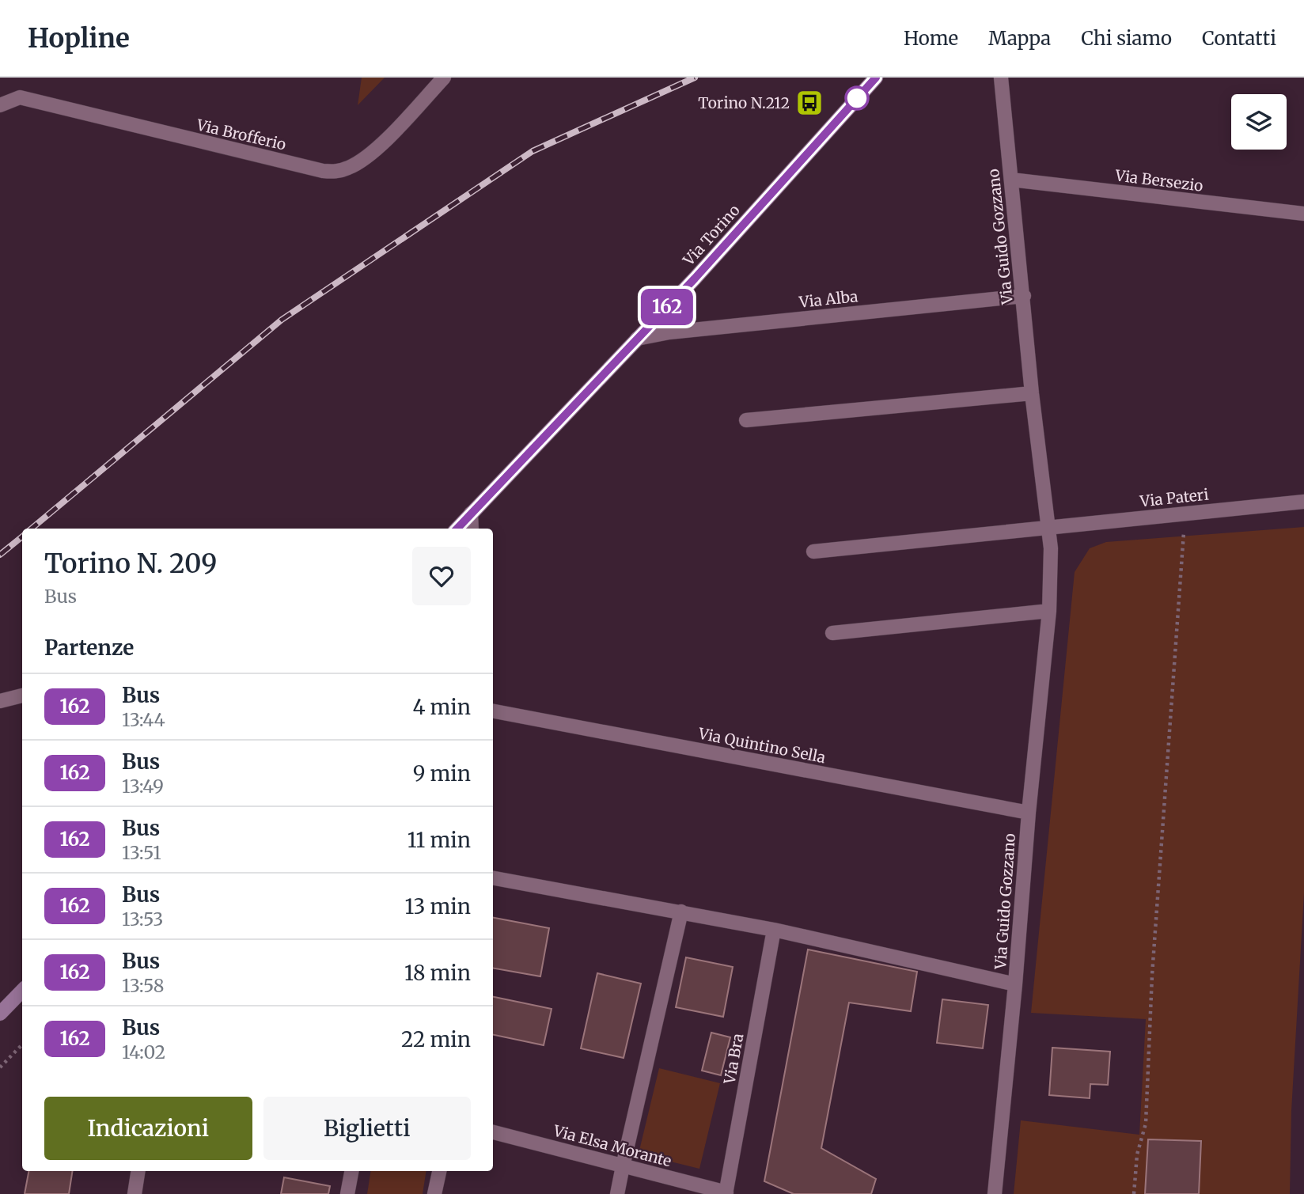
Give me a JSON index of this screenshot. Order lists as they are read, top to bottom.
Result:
{
  "streets": {
    "main road": ["Via Torino"],
    "street": [
      "Via Brofferio",
      "Via Bersezio",
      "Via Guido Gozzano",
      "Via Alba",
      "Via Pateri",
      "Via Quintino Sella",
      "Via Bra",
      "Via Elsa Morante"
    ]
  },
  "crossings": [
    ["Via Bersezio", "Via Guido Gozzano"],
    ["Via Torino", "Via Alba"],
    ["Via Guido Gozzano", "Via Alba"],
    ["Via Guido Gozzano", "Via Pateri"],
    ["Via Guido Gozzano", "Via Quintino Sella"],
    ["Via Bra", "Via Elsa Morante"]
  ],
  "places": {
    "bus stop": ["Torino N.212"]
  },
  "lines": ["bus line 162"],
  "page": {
    "header": "Hopline",
    "nav": [
      "Home",
      "Mappa",
      "Chi siamo",
      "Contatti"
    ],
    "on_map": "162",
    "heading": [
      ["Torino N. 209", "Bus"],
      "Partenze"
    ],
    "list": [
      {
        "mark": "162",
        "name": "Bus",
        "note": "13:44",
        "value": "4 min"
      },
      {
        "mark": "162",
        "name": "Bus",
        "note": "13:49",
        "value": "9 min"
      },
      {
        "mark": "162",
        "name": "Bus",
        "note": "13:51",
        "value": "11 min"
      },
      {
        "mark": "162",
        "name": "Bus",
        "note": "13:53",
        "value": "13 min"
      },
      {
        "mark": "162",
        "name": "Bus",
        "note": "13:58",
        "value": "18 min"
      },
      {
        "mark": "162",
        "name": "Bus",
        "note": "14:02",
        "value": "22 min"
      }
    ],
    "buttons": ["Indicazioni", "Biglietti"]
  }
}
